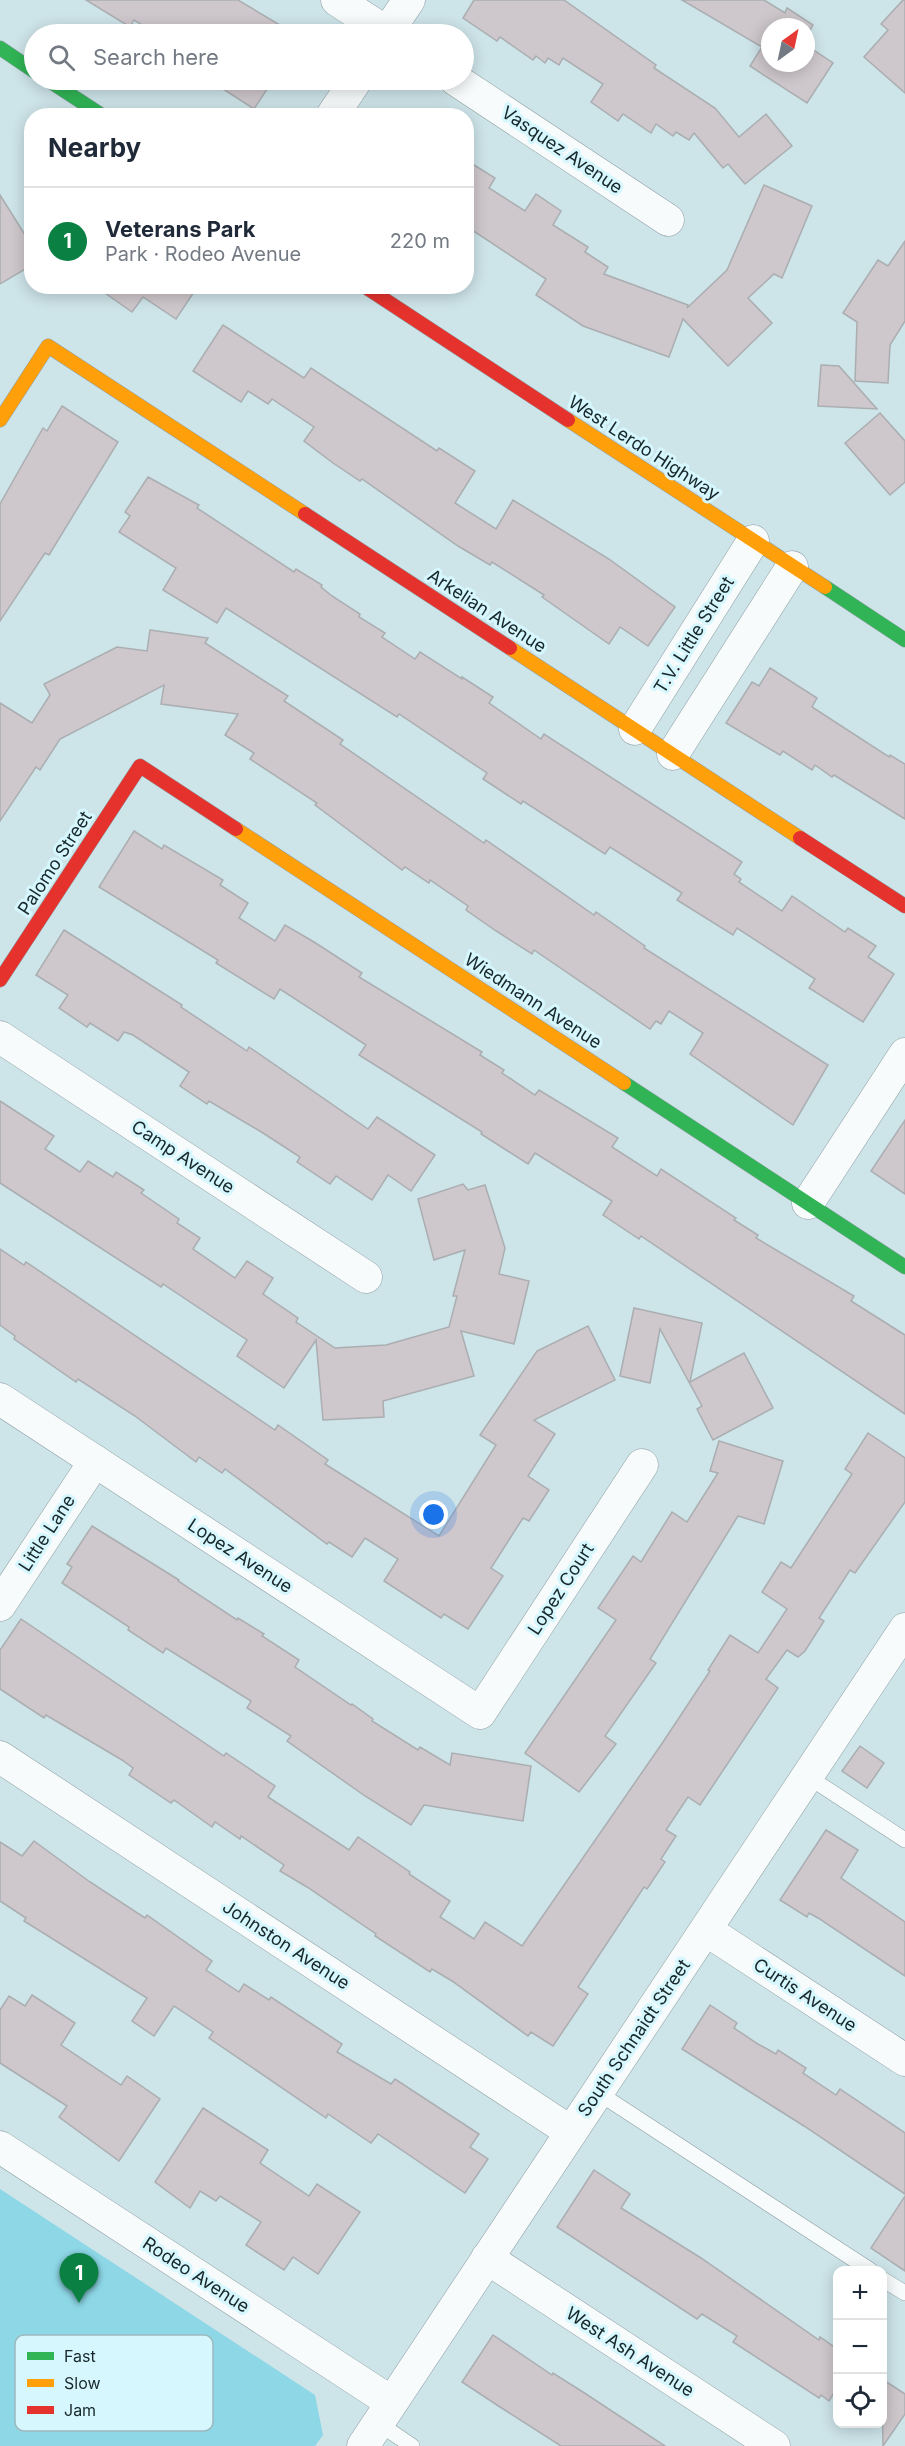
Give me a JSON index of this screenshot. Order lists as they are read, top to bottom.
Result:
{
  "streets": {
    "street": [
      "Vasquez Avenue",
      "West Lerdo Highway",
      "Arkelian Avenue",
      "T.V. Little Street",
      "Palomo Street",
      "Wiedmann Avenue",
      "Camp Avenue",
      "Little Lane",
      "Lopez Avenue",
      "Lopez Court",
      "Johnston Avenue",
      "Curtis Avenue",
      "South Schnaidt Street",
      "Rodeo Avenue",
      "West Ash Avenue"
    ]
  },
  "crossings": [
    ["West Lerdo Highway", "T.V. Little Street"],
    ["Arkelian Avenue", "T.V. Little Street"],
    ["Palomo Street", "Wiedmann Avenue"],
    ["Little Lane", "Lopez Avenue"],
    ["Lopez Avenue", "Lopez Court"],
    ["Johnston Avenue", "South Schnaidt Street"],
    ["Curtis Avenue", "South Schnaidt Street"],
    ["South Schnaidt Street", "Rodeo Avenue"],
    ["South Schnaidt Street", "West Ash Avenue"]
  ],
  "legend": ["Fast", "Slow", "Jam"],
  "north": "top right",
  "page": {
    "search": "Search here",
    "heading": "Nearby",
    "list": [
      {
        "mark": "1",
        "name": "Veterans Park",
        "note": "Park · Rodeo Avenue",
        "value": "220 m"
      }
    ],
    "pins": "1",
    "map_buttons": ["+", "−"]
  }
}
